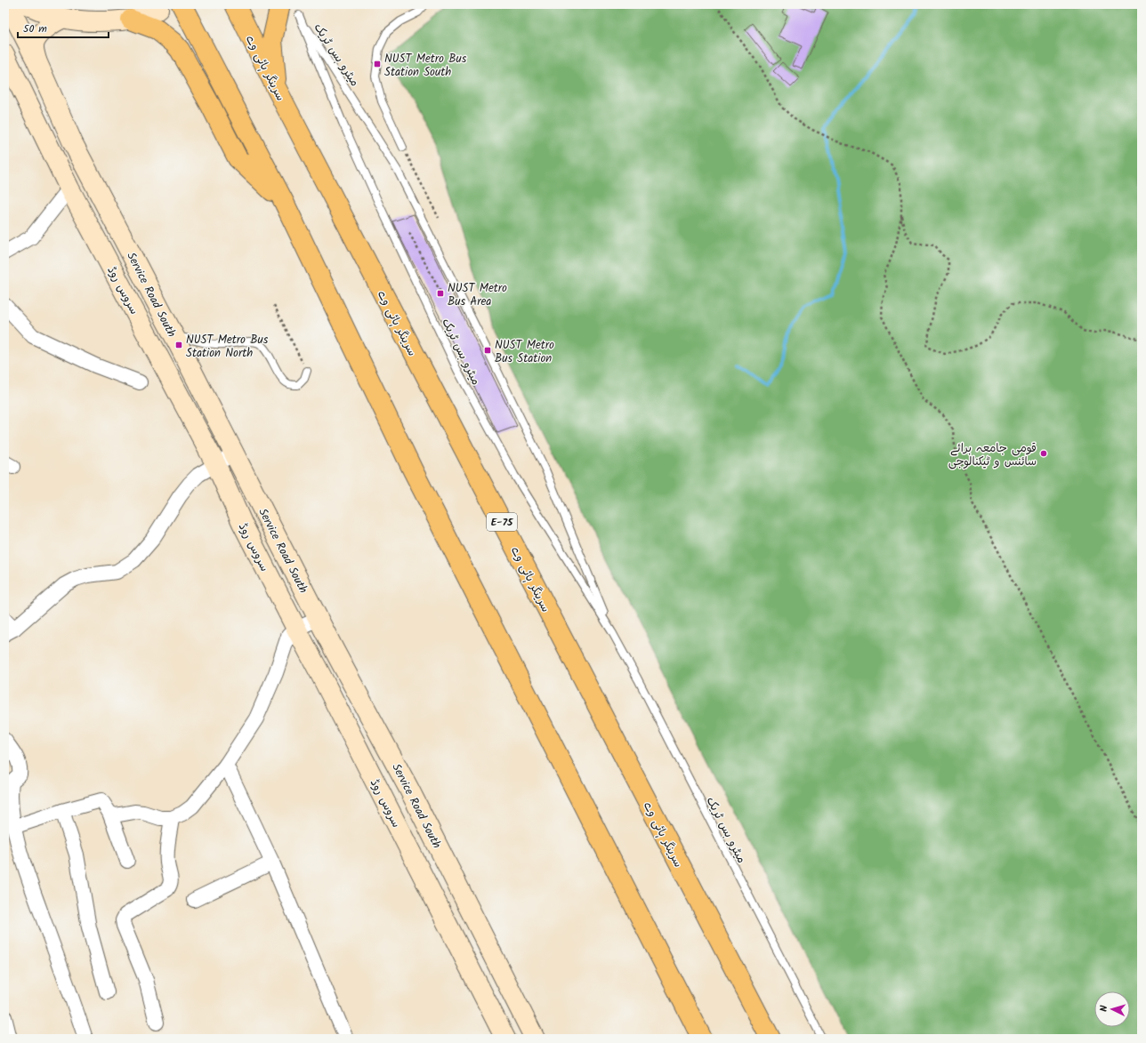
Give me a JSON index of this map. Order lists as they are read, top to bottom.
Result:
{
  "streets": {
    "highway": ["سرینگر ہائی وے", "E-75"],
    "main road": ["سروس روڈ", "Service Road South"],
    "lane": ["میٹرو بس ٹریک"]
  },
  "places": {
    "transit": [
      "NUST Metro Bus Station South",
      "NUST Metro Bus Area",
      "NUST Metro Bus Station North",
      "NUST Metro Bus Station"
    ],
    "other": ["قومی جامعہ برائے سائنس و ٹیکنالوجی"]
  },
  "scale_bar": "50 m",
  "north": "left"
}
